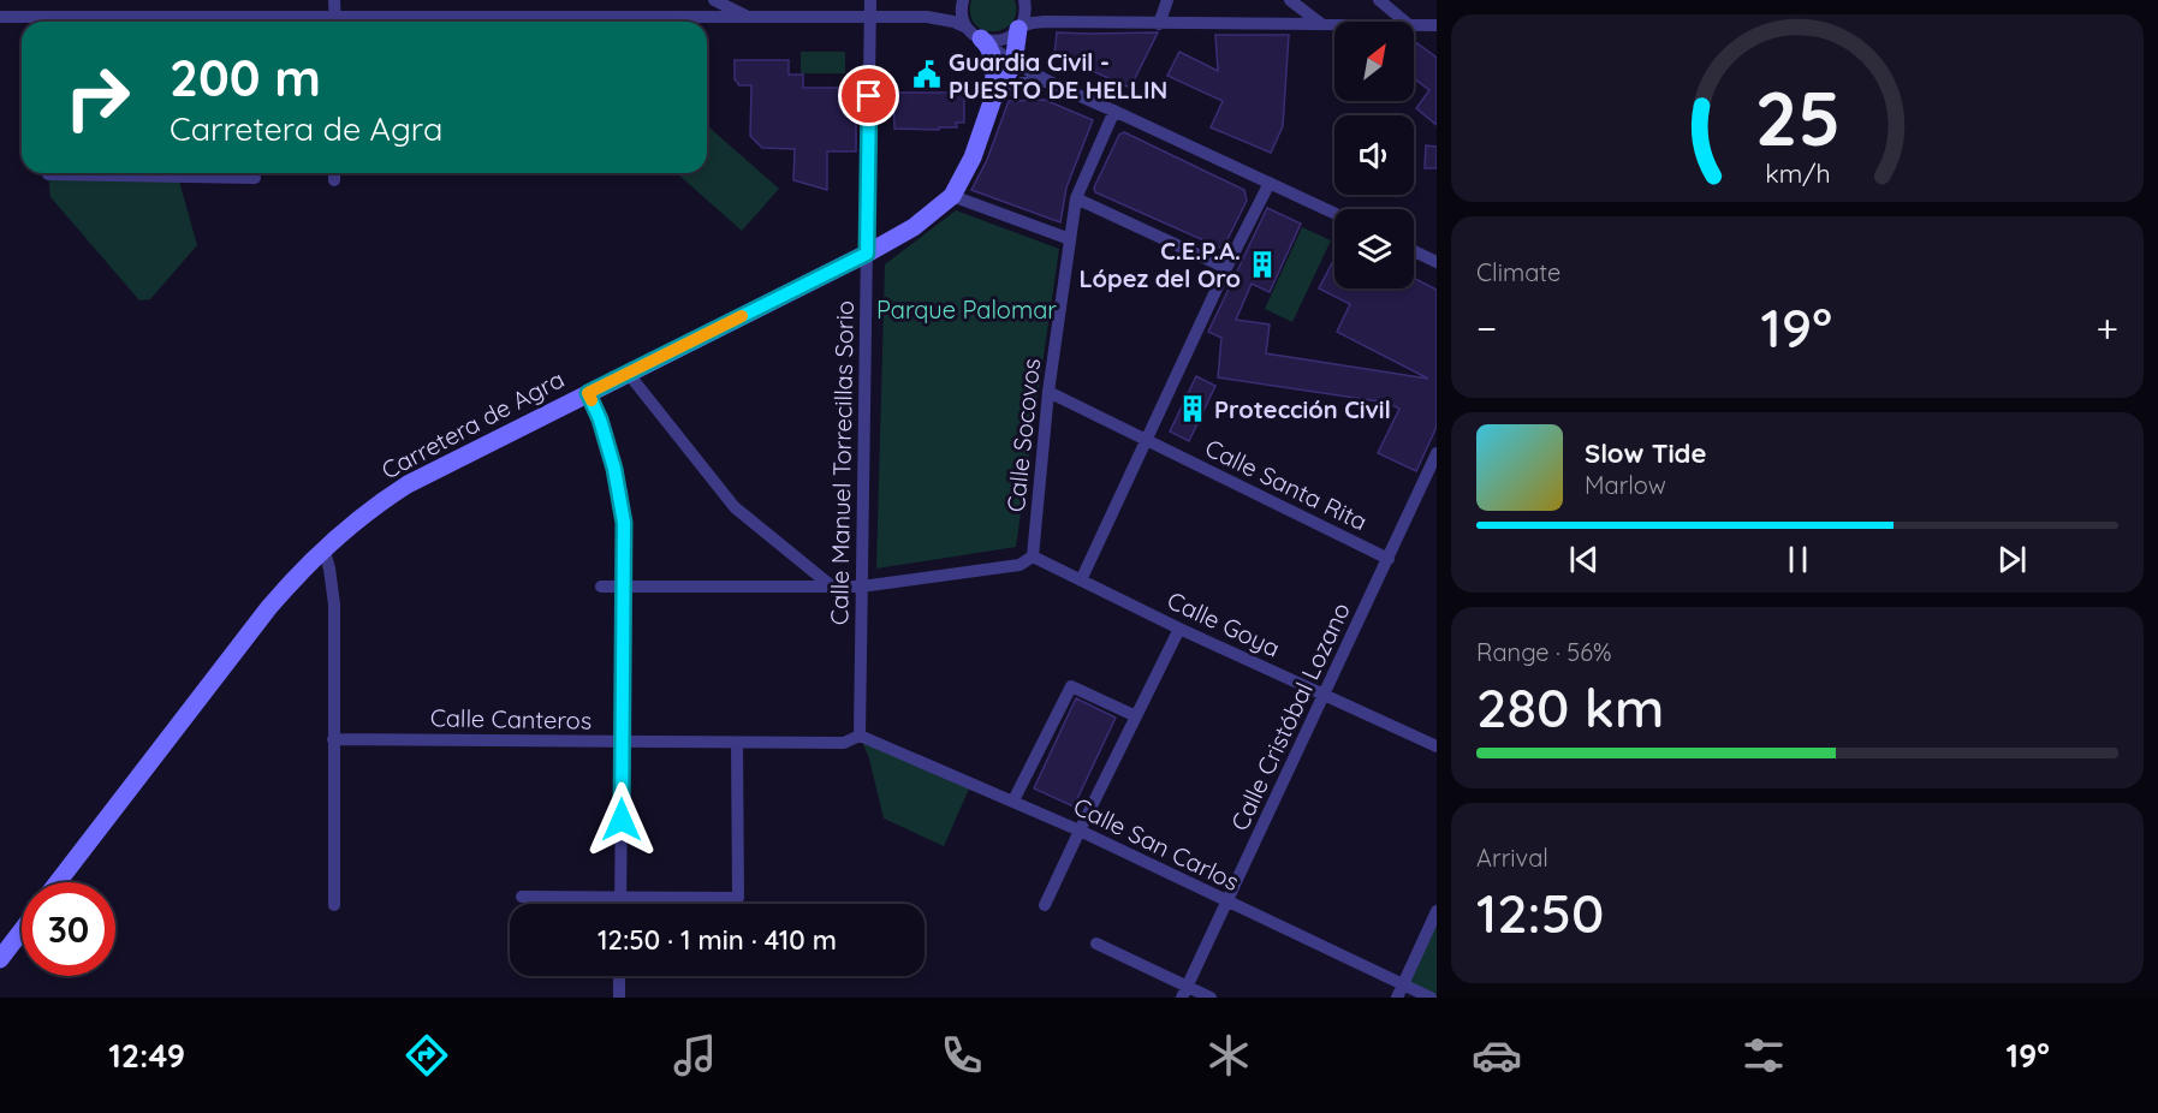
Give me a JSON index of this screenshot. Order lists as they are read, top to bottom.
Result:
{
  "streets": {
    "street": [
      "Carretera de Agra",
      "Calle Socovos",
      "Calle Manuel Torrecillas Sorio",
      "Calle Santa Rita",
      "Calle Goya",
      "Calle Cristóbal Lozano",
      "Calle Canteros",
      "Calle San Carlos"
    ]
  },
  "crossings": [
    ["Carretera de Agra", "Calle Manuel Torrecillas Sorio"],
    ["Calle Socovos", "Calle Santa Rita"],
    ["Calle Socovos", "Calle Goya"],
    ["Calle Manuel Torrecillas Sorio", "Calle Canteros"],
    ["Calle Manuel Torrecillas Sorio", "Calle San Carlos"],
    ["Calle Santa Rita", "Calle Cristóbal Lozano"],
    ["Calle Goya", "Calle Cristóbal Lozano"],
    ["Calle Cristóbal Lozano", "Calle San Carlos"],
    ["Calle Canteros", "Calle San Carlos"]
  ],
  "parks": ["Parque Palomar"],
  "places": {
    "public building": ["Guardia Civil - PUESTO DE HELLIN"],
    "building": ["C.E.P.A. López del Oro", "Protección Civil"]
  },
  "north": "top right",
  "page": {
    "turn": ["200 m", "Carretera de Agra"],
    "tile": [
      "Climate",
      ["Range · 56%", "280 km"],
      ["Arrival", "12:50"]
    ],
    "heat": ["−", "19°", "+"],
    "song": ["Slow Tide", "Marlow"],
    "limit": "30",
    "trip": "12:50 · 1 min · 410 m",
    "tabs": ["12:49", "19°"],
    "gauge": ["25", "km/h"]
  }
}
